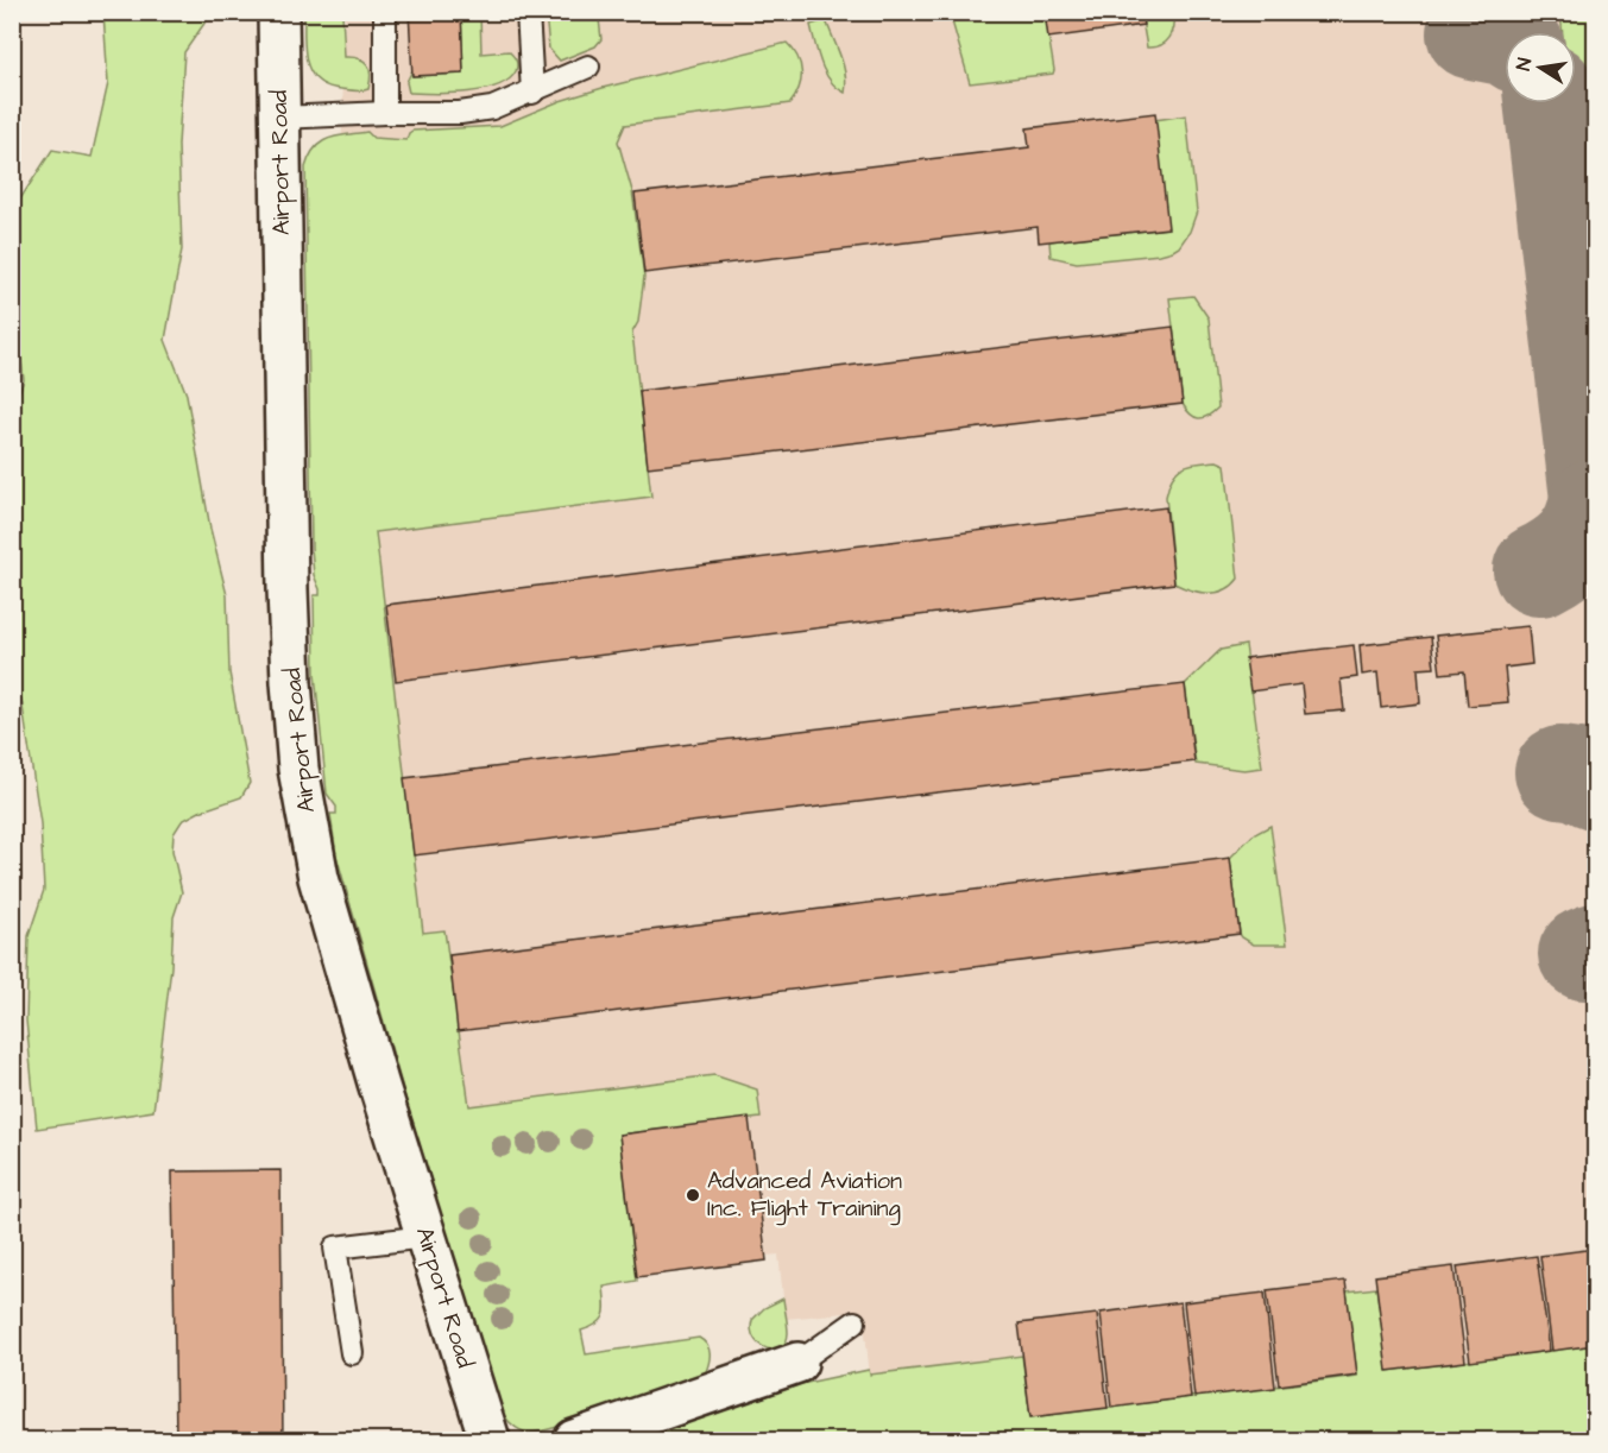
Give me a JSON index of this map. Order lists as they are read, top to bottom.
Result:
{
  "streets": {
    "street": ["Airport Road"]
  },
  "places": ["Advanced Aviation Inc. Flight Training"],
  "north": "left"
}
